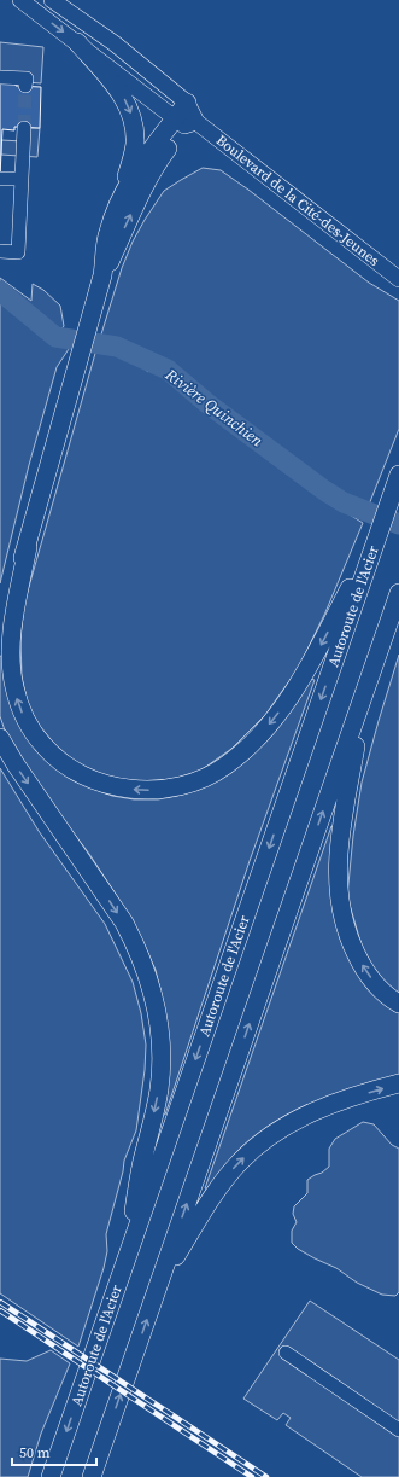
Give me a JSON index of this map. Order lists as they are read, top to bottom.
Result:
{
  "streets": {
    "highway": ["Autoroute de l'Acier"],
    "main road": ["Boulevard de la Cité-des-Jeunes"]
  },
  "water": ["Rivière Quinchien"],
  "scale_bar": "50 m"
}
